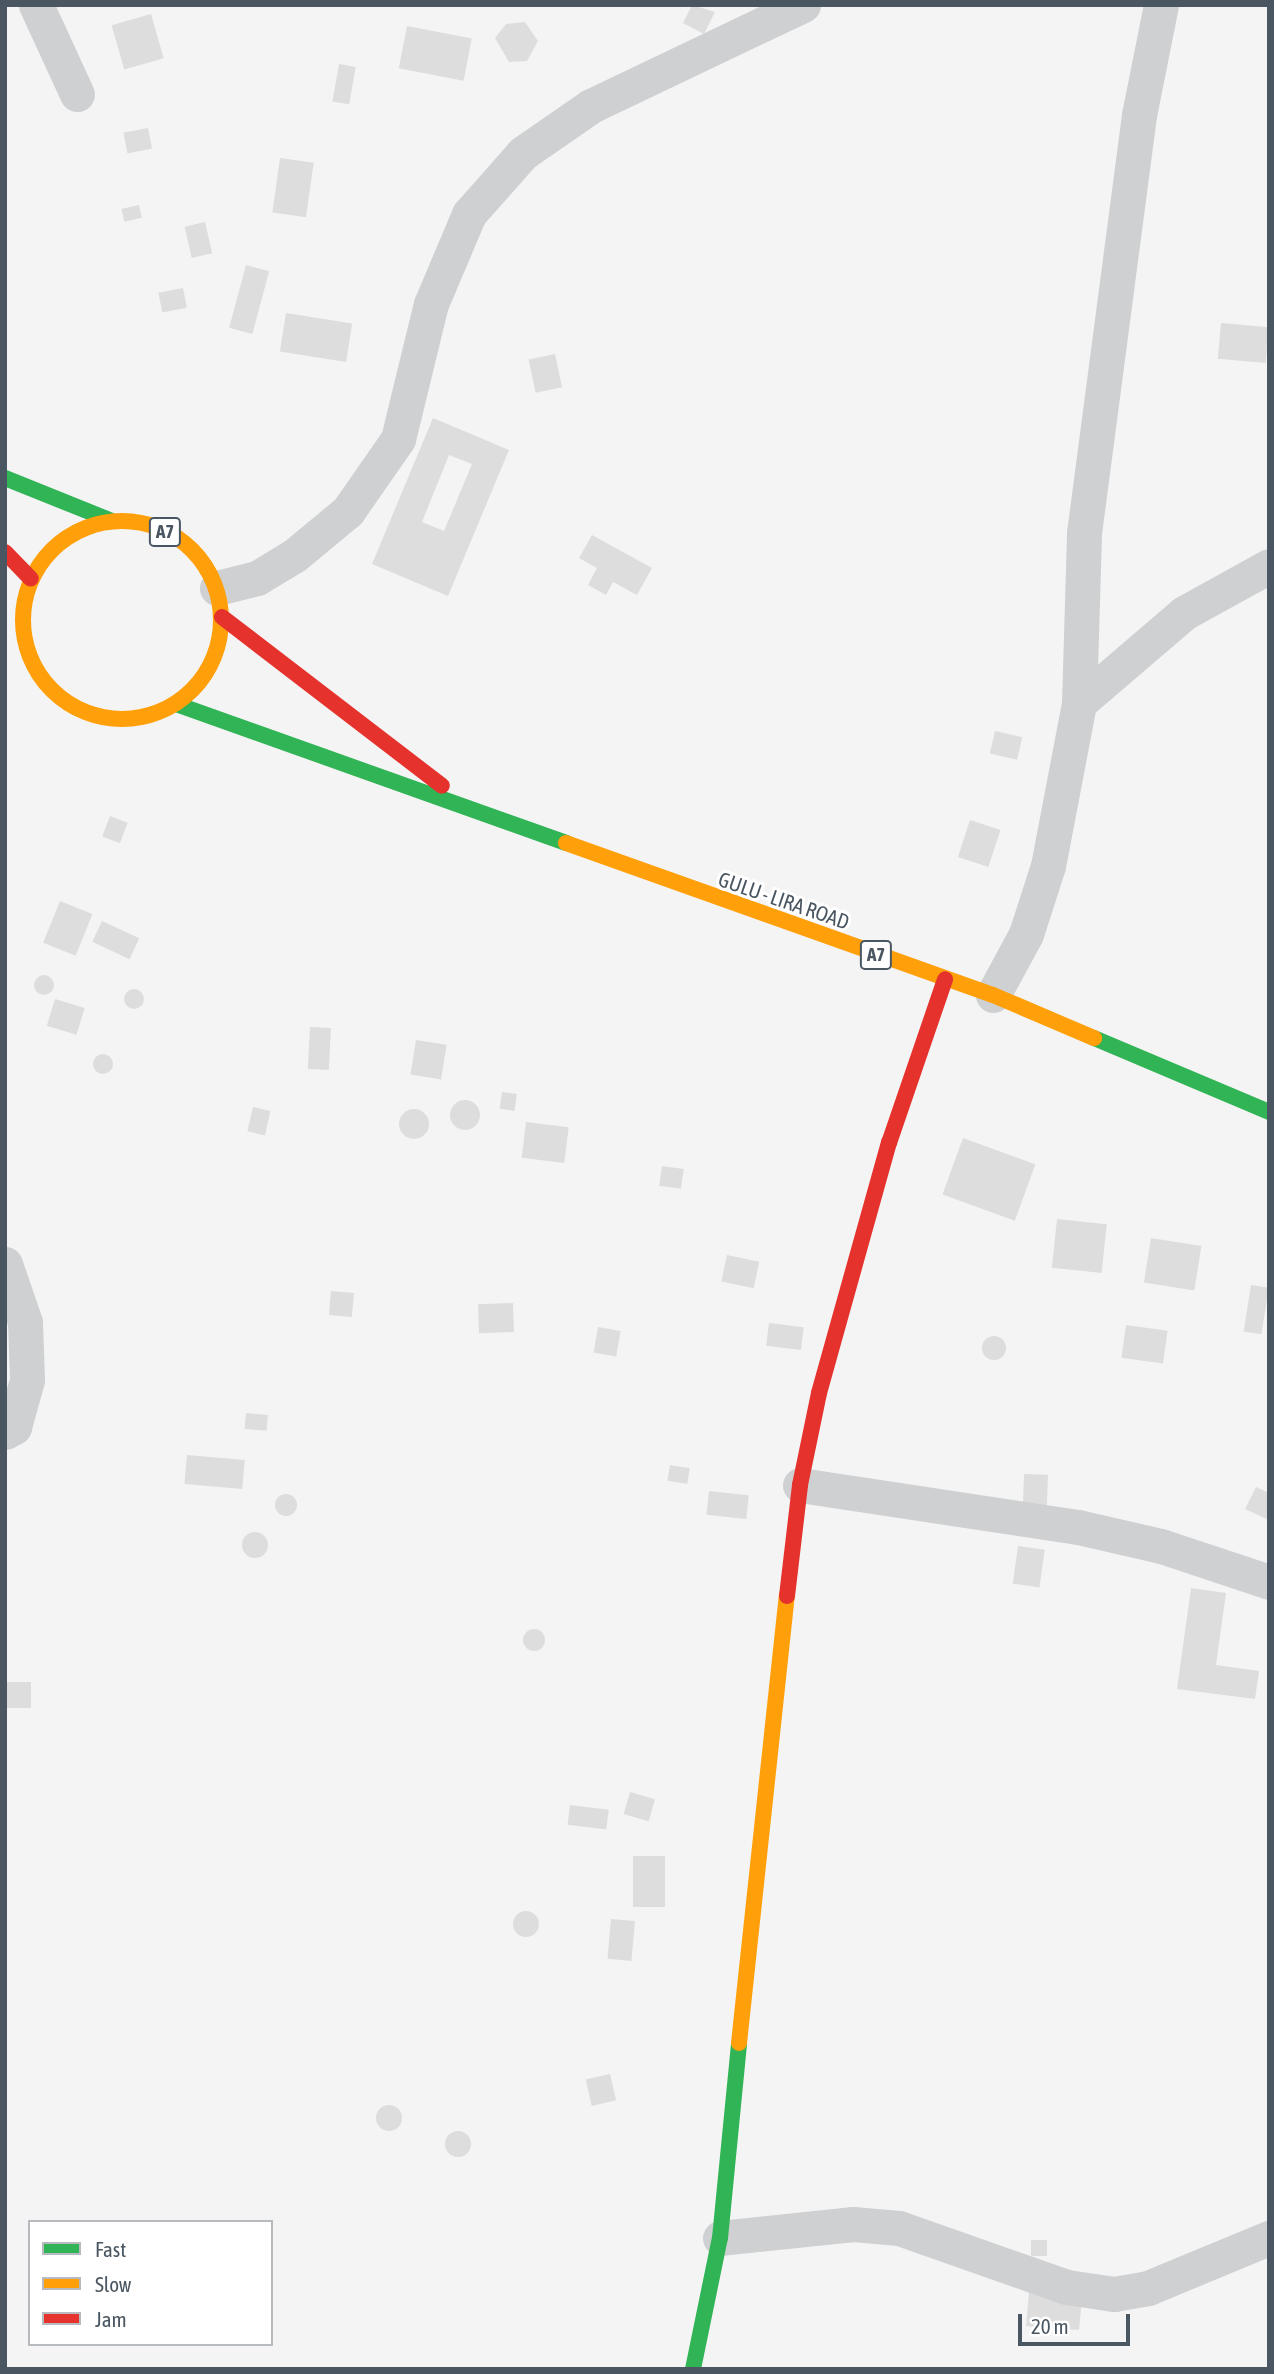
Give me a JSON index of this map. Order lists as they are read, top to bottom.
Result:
{
  "streets": {
    "main road": ["A7", "GULU - LIRA ROAD"]
  },
  "crossings": [
    ["A7", "GULU - LIRA ROAD"]
  ],
  "legend": ["Fast", "Slow", "Jam"],
  "scale_bar": "20 m"
}
